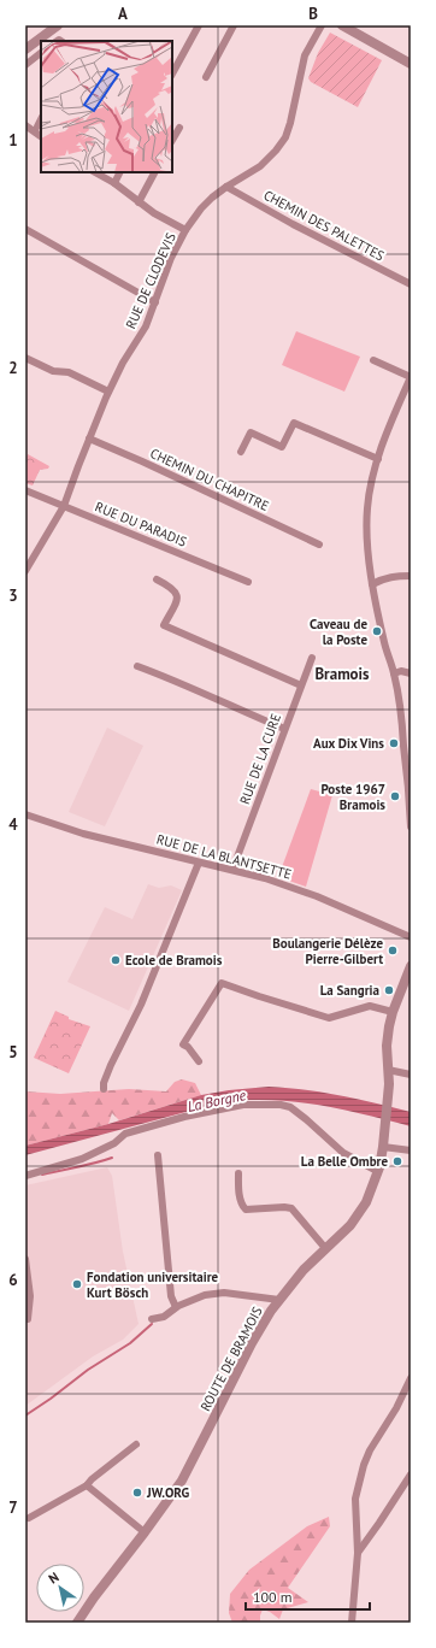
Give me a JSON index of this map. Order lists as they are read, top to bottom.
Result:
{
  "streets": {
    "street": [
      "CHEMIN DES PALETTES",
      "RUE DE CLODEVIS",
      "CHEMIN DU CHAPITRE",
      "RUE DU PARADIS",
      "RUE DE LA CURE",
      "RUE DE LA BLANTSETTE",
      "ROUTE DE BRAMOIS"
    ]
  },
  "crossings": [
    ["CHEMIN DES PALETTES", "RUE DE CLODEVIS"],
    ["RUE DE CLODEVIS", "CHEMIN DU CHAPITRE"],
    ["RUE DE CLODEVIS", "RUE DU PARADIS"],
    ["RUE DE LA CURE", "RUE DE LA BLANTSETTE"]
  ],
  "districts": ["Bramois"],
  "water": ["La Borgne"],
  "places": [
    "Caveau de la Poste",
    "Aux Dix Vins",
    "Poste 1967 Bramois",
    "Boulangerie Délèze Pierre-Gilbert",
    "Ecole de Bramois",
    "La Sangria",
    "La Belle Ombre",
    "Fondation universitaire Kurt Bösch",
    "JW.ORG"
  ],
  "scale_bar": "100 m",
  "north": "top left",
  "grid": {
    "columns": ["A", "B"],
    "rows": [
      "1",
      "2",
      "3",
      "4",
      "5",
      "6",
      "7"
    ]
  }
}
